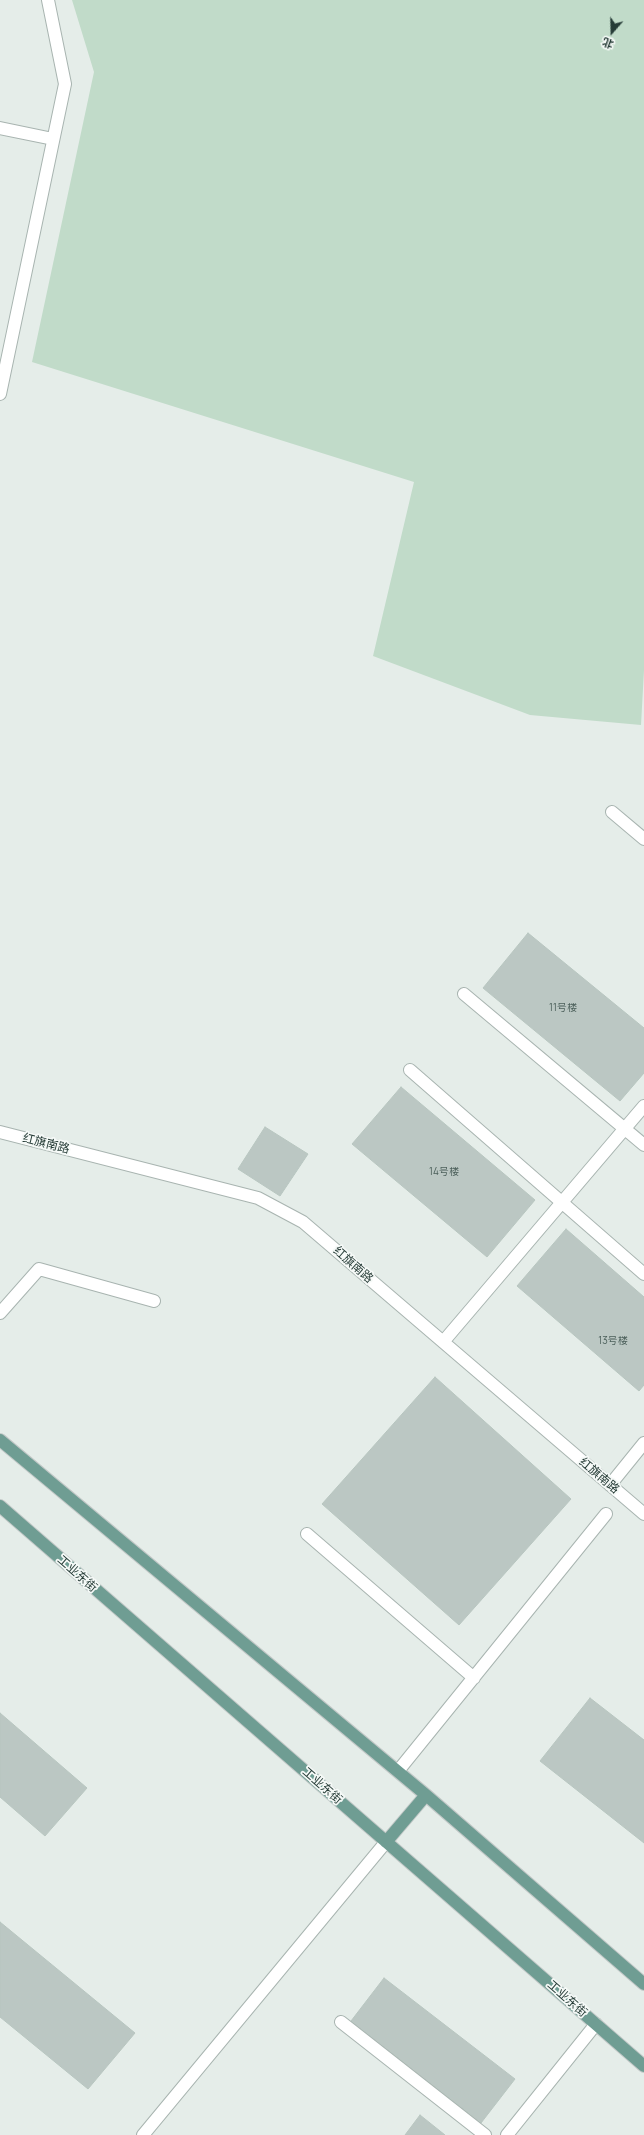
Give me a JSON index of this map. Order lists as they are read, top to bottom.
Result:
{
  "streets": {
    "main road": ["工业东街"],
    "street": ["红旗南路"]
  },
  "house_numbers": ["11号楼", "14号楼", "13号楼"],
  "north": "bottom"
}
